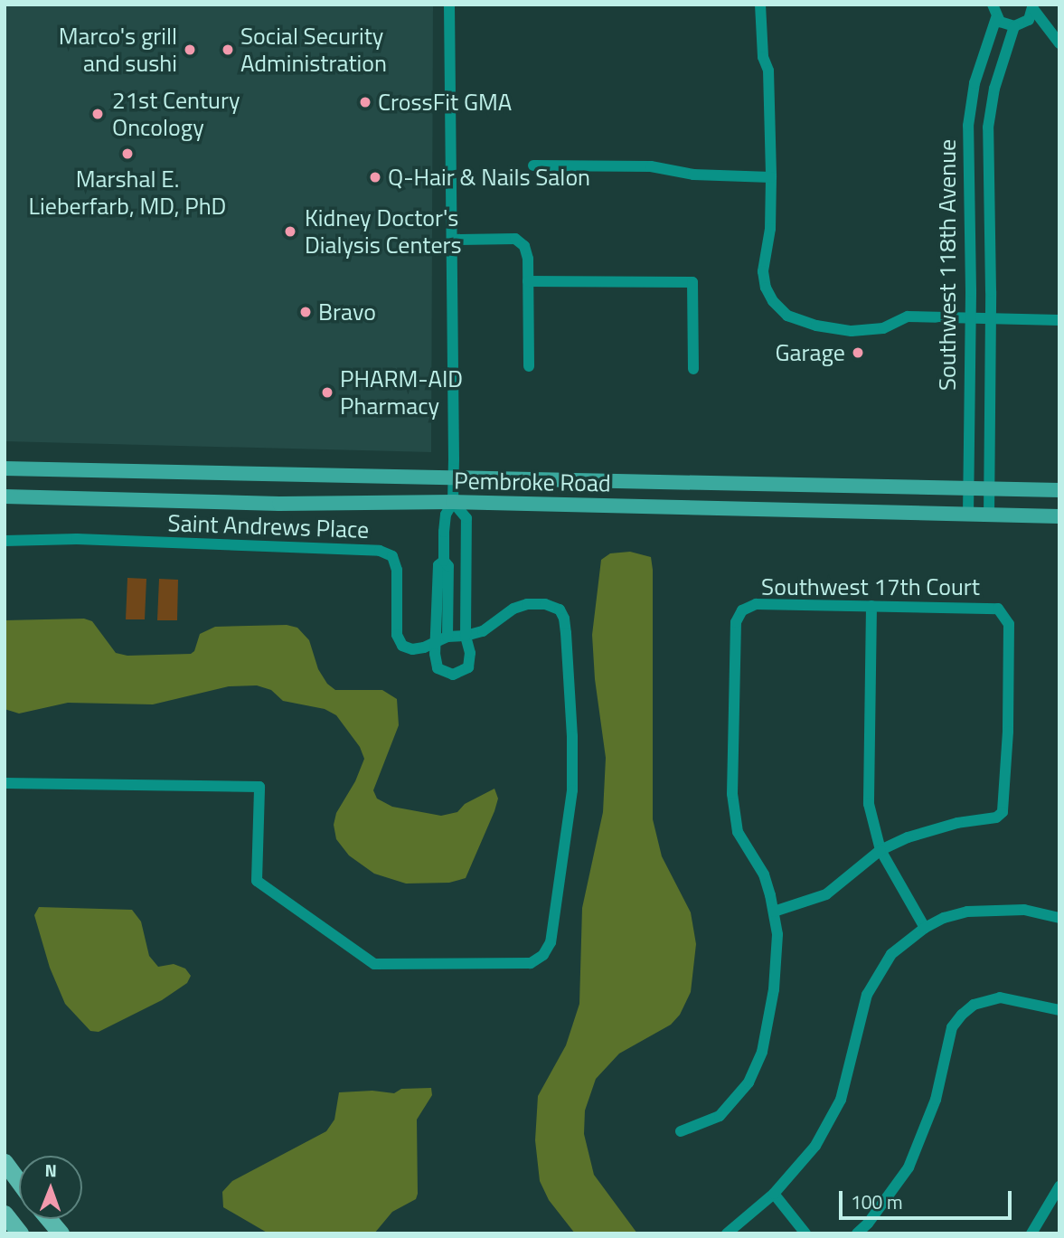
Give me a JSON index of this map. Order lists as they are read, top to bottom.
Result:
{
  "streets": {
    "main road": ["Pembroke Road"],
    "street": ["Southwest 118th Avenue", "Saint Andrews Place", "Southwest 17th Court"]
  },
  "crossings": [
    ["Southwest 118th Avenue", "Pembroke Road"]
  ],
  "places": [
    "Marco's grill and sushi",
    "Social Security Administration",
    "CrossFit GMA",
    "21st Century Oncology",
    "Marshal E. Lieberfarb, MD, PhD",
    "Q-Hair & Nails Salon",
    "Kidney Doctor's Dialysis Centers",
    "Bravo",
    "Garage",
    "PHARM-AID Pharmacy"
  ],
  "scale_bar": "100 m",
  "north": "top"
}
